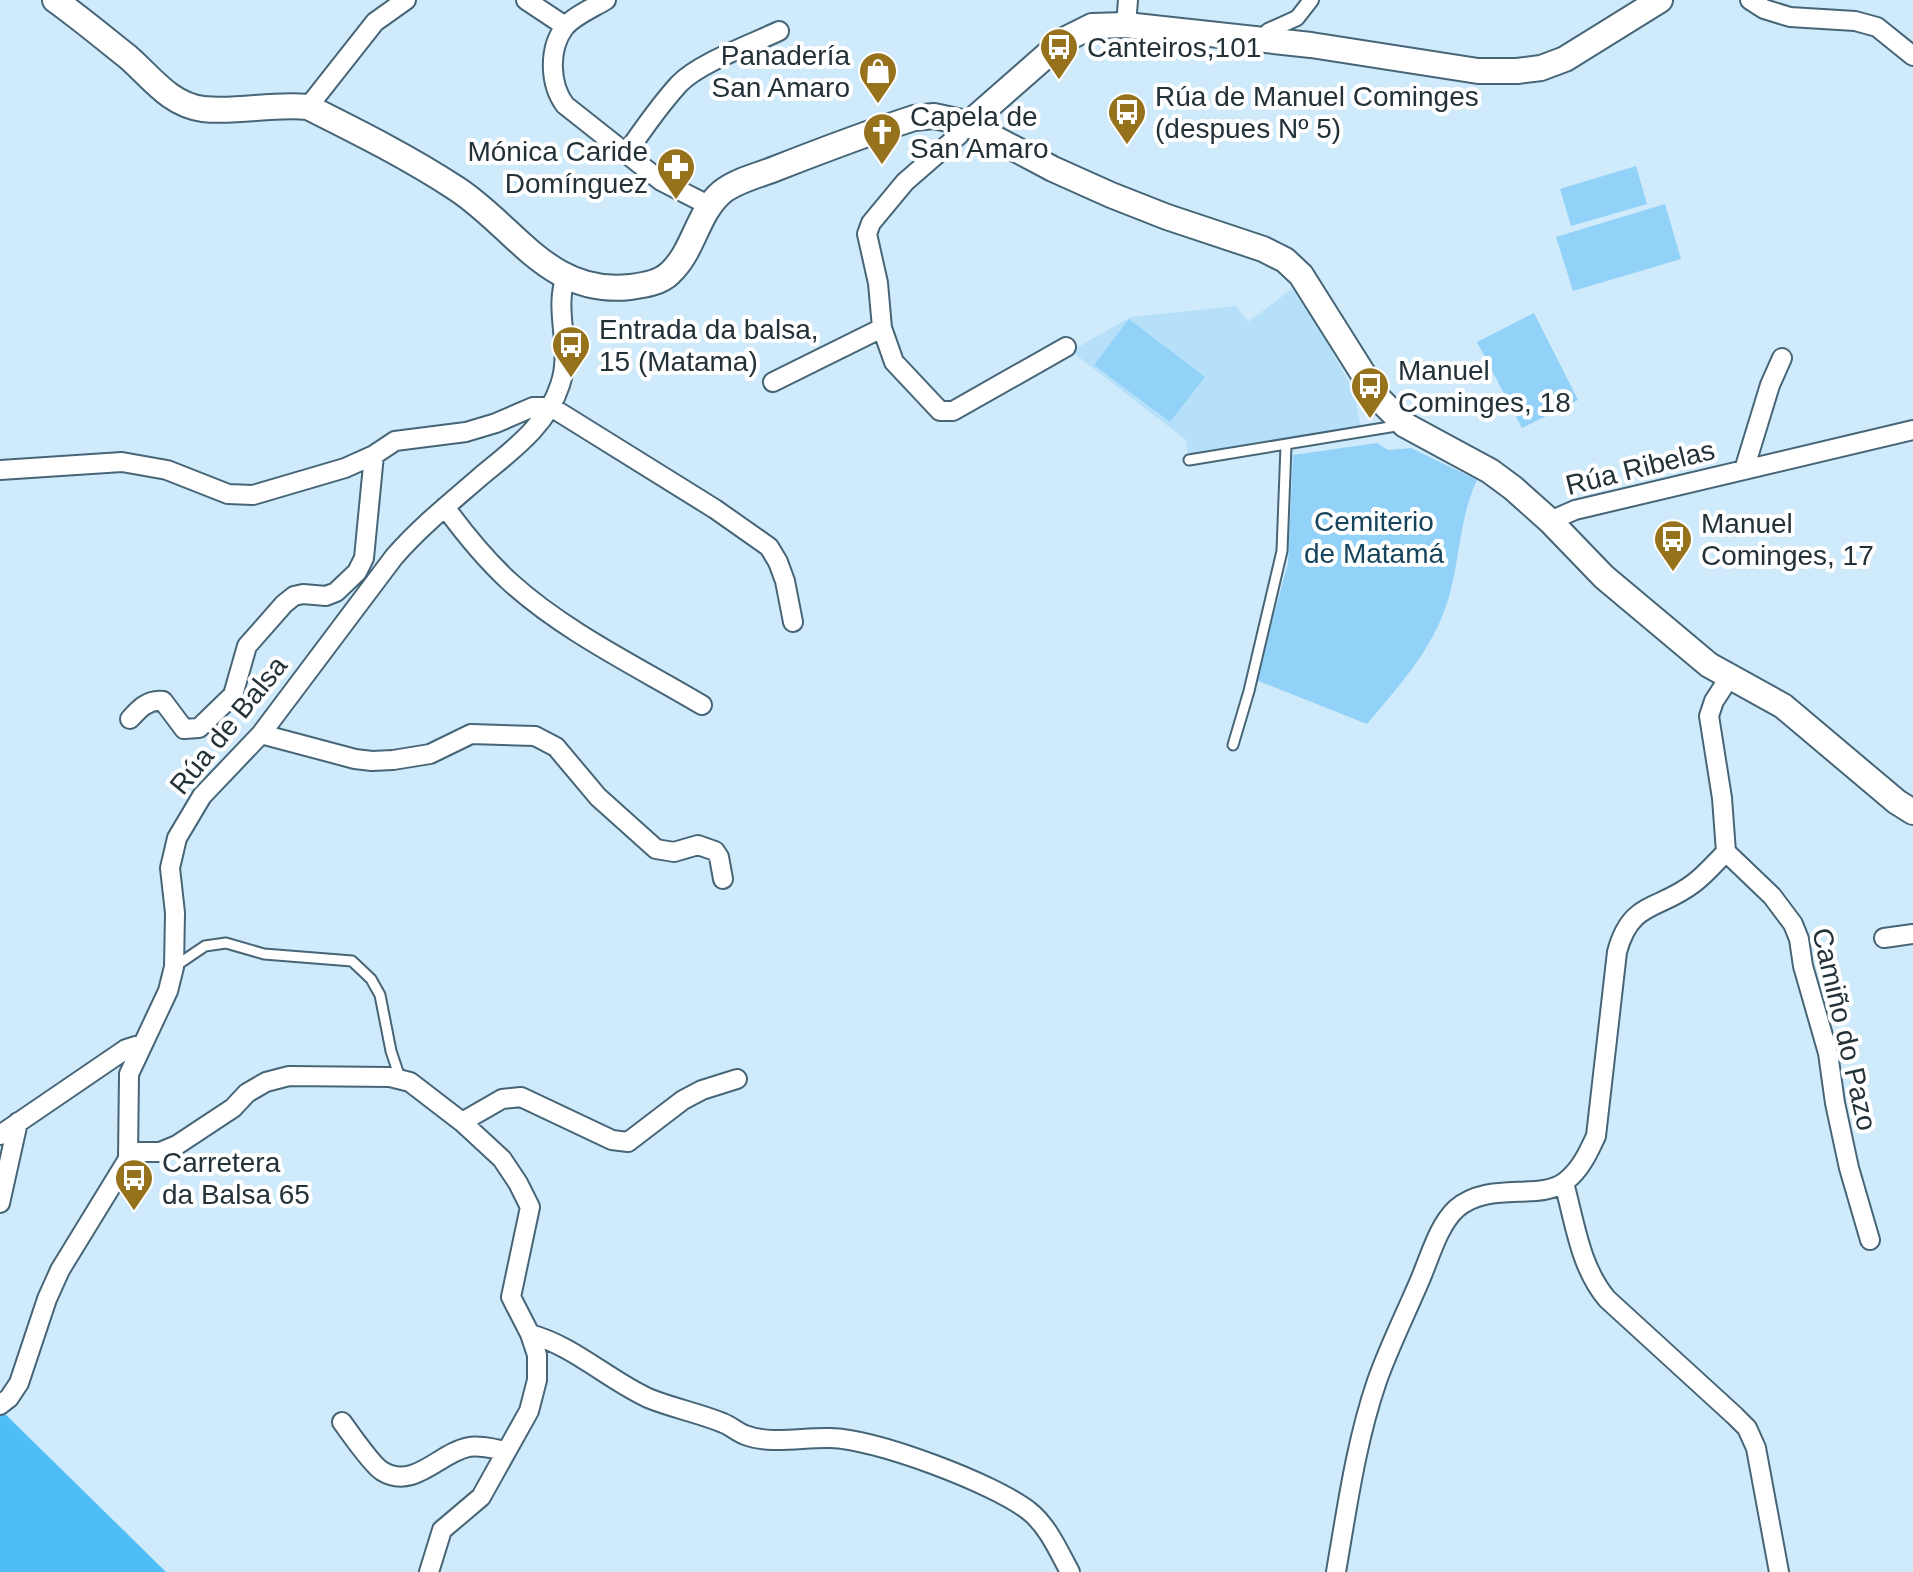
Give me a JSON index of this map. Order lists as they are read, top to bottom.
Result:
{
  "streets": {
    "street": ["Rúa Ribelas", "Rúa de Balsa", "Camiño do Pazo"]
  },
  "parks": ["Cemiterio de Matamá"],
  "places": {
    "bus stop": [
      "Canteiros,101",
      "Rúa de Manuel Cominges (despues Nº 5)",
      "Entrada da balsa, 15 (Matama)",
      "Manuel Cominges, 18",
      "Manuel Cominges, 17",
      "Carretera da Balsa 65"
    ],
    "shop": ["Panadería San Amaro"],
    "church": ["Capela de San Amaro"],
    "pharmacy": ["Mónica Caride Domínguez"]
  }
}
